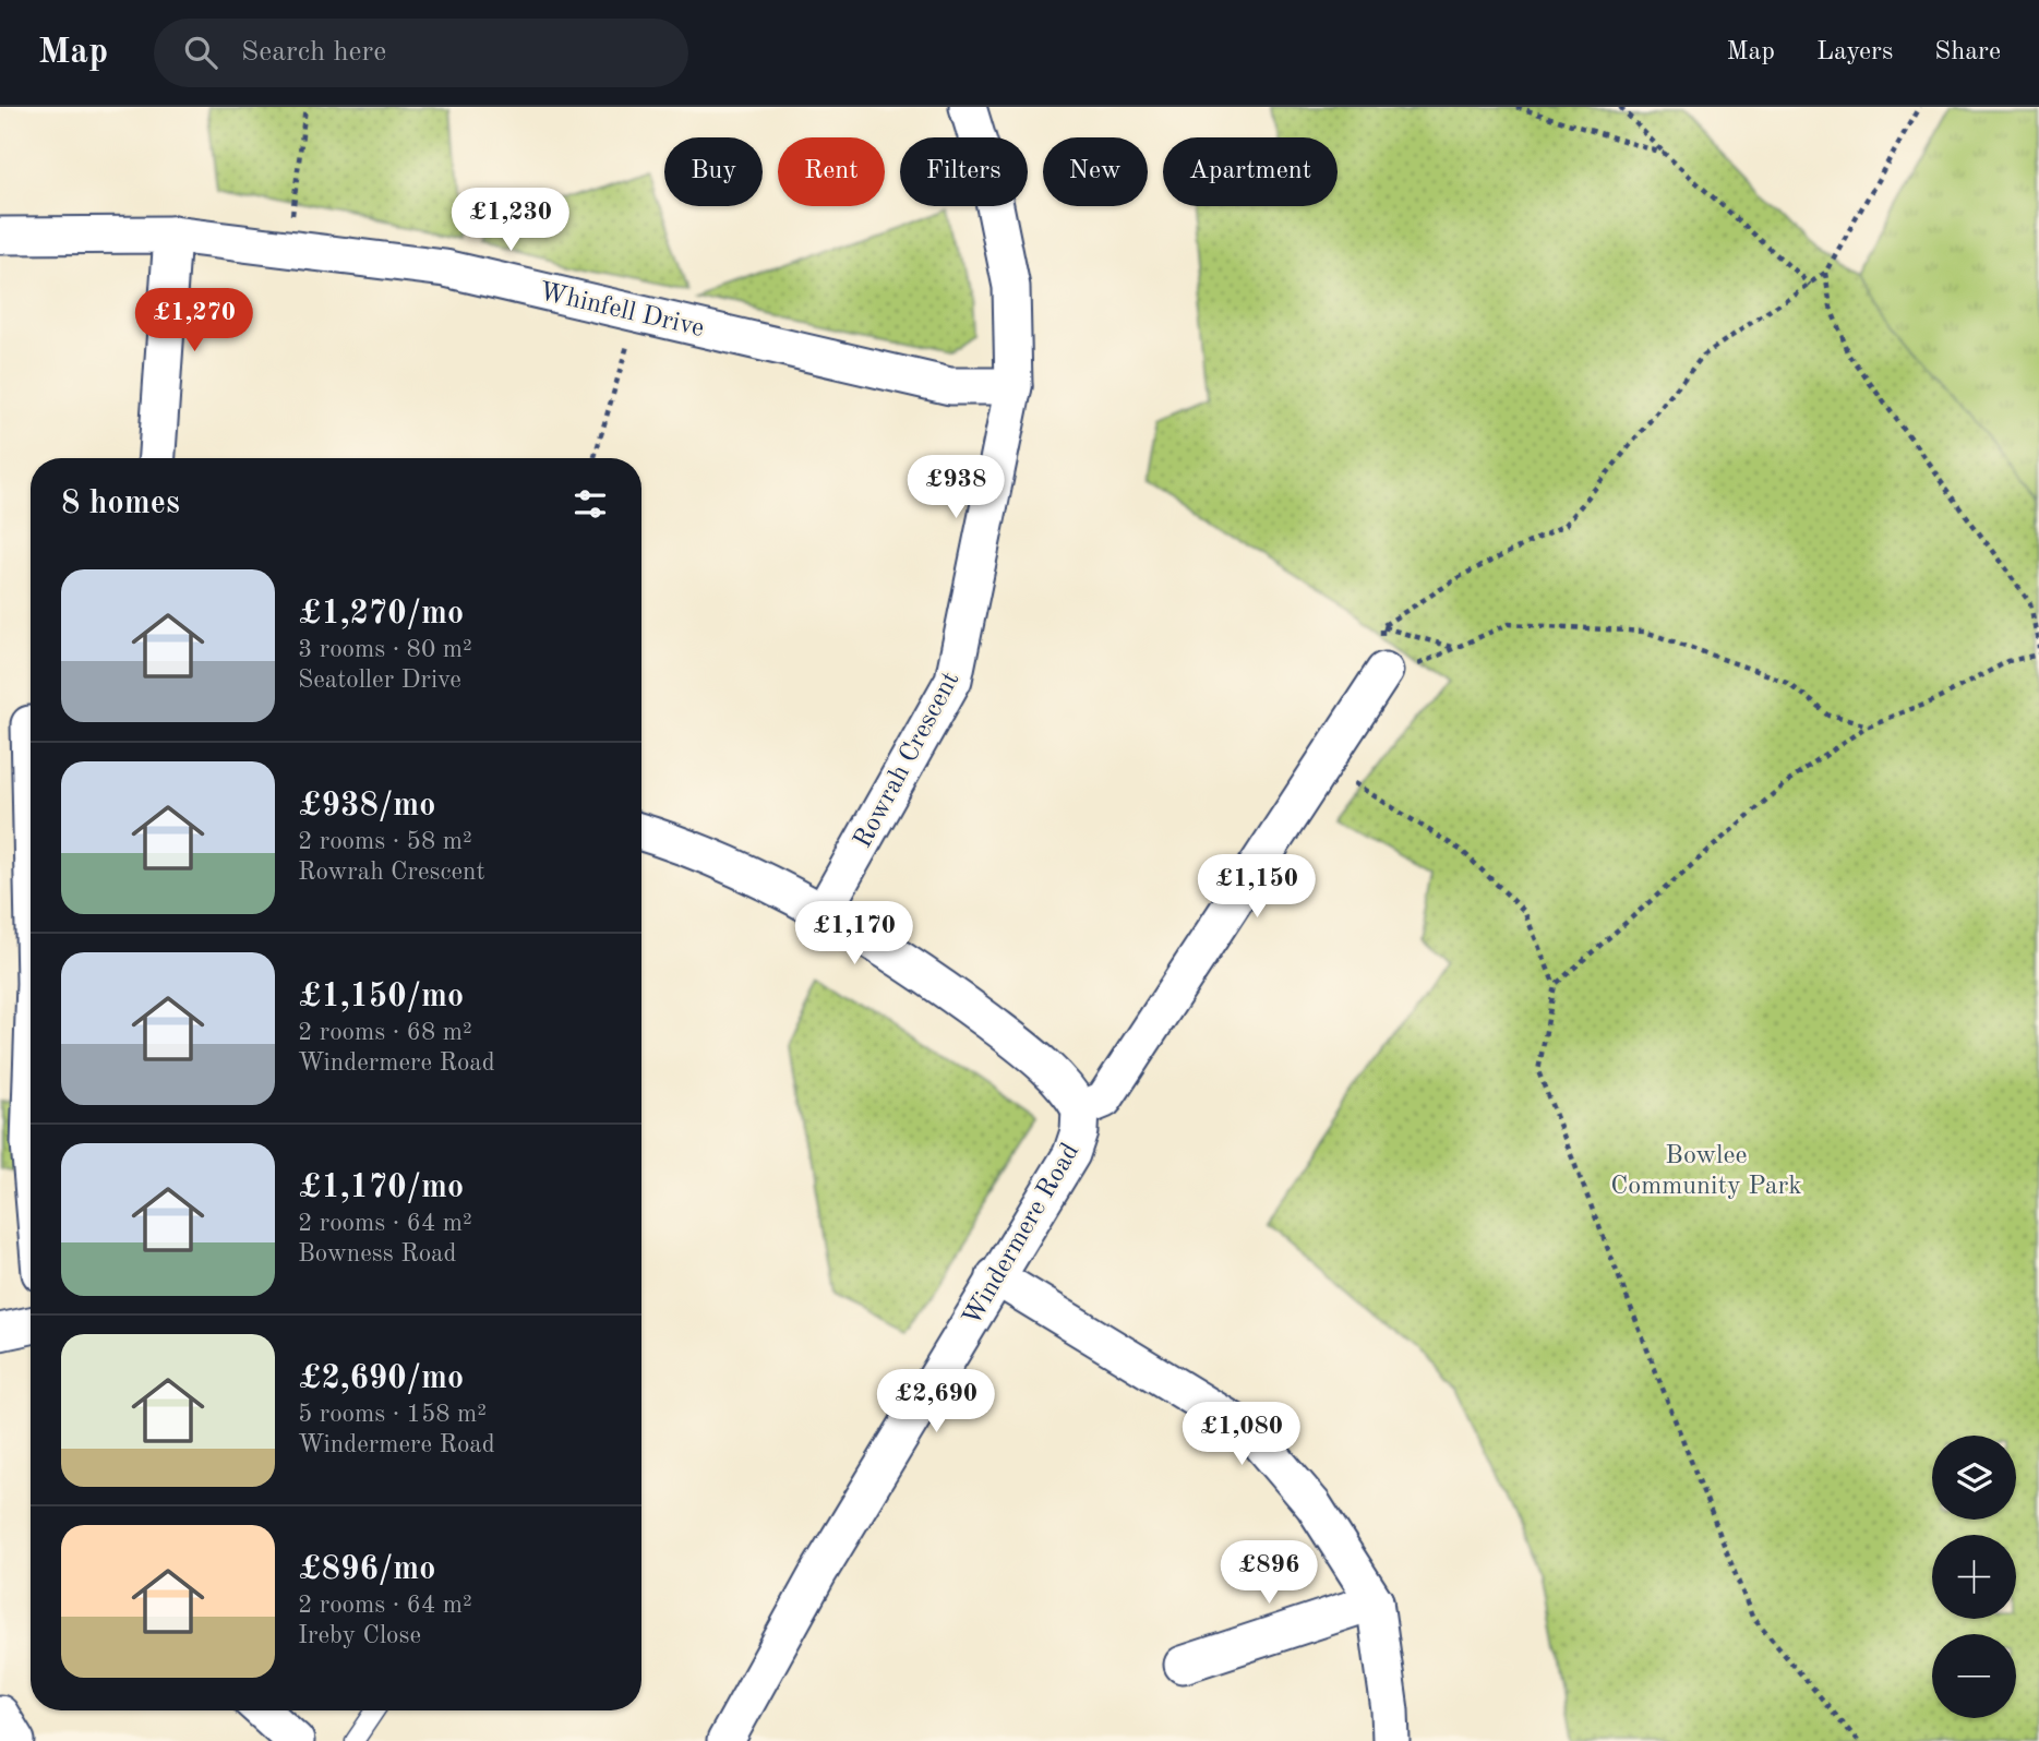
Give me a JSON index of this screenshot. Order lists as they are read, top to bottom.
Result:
{
  "streets": {
    "street": ["Whinfell Drive", "Rowrah Crescent", "Windermere Road"]
  },
  "crossings": [
    ["Whinfell Drive", "Rowrah Crescent"]
  ],
  "parks": ["Bowlee Community Park"],
  "page": {
    "header": "Map",
    "search": "Search here",
    "nav": ["Map", "Layers", "Share"],
    "chip": [
      "Buy",
      "Rent",
      "Filters",
      "New",
      "Apartment"
    ],
    "price": [
      "£1,230",
      "£1,270",
      "£938",
      "£1,150",
      "£1,170",
      "£2,690",
      "£1,080",
      "£896"
    ],
    "heading": "8 homes",
    "list": [
      {
        "name": "£1,270/mo",
        "note": "3 rooms · 80 m² · Seatoller Drive"
      },
      {
        "name": "£938/mo",
        "note": "2 rooms · 58 m² · Rowrah Crescent"
      },
      {
        "name": "£1,150/mo",
        "note": "2 rooms · 68 m² · Windermere Road"
      },
      {
        "name": "£1,170/mo",
        "note": "2 rooms · 64 m² · Bowness Road"
      },
      {
        "name": "£2,690/mo",
        "note": "5 rooms · 158 m² · Windermere Road"
      },
      {
        "name": "£896/mo",
        "note": "2 rooms · 64 m² · Ireby Close"
      }
    ],
    "map_buttons": ["+", "−"]
  }
}
